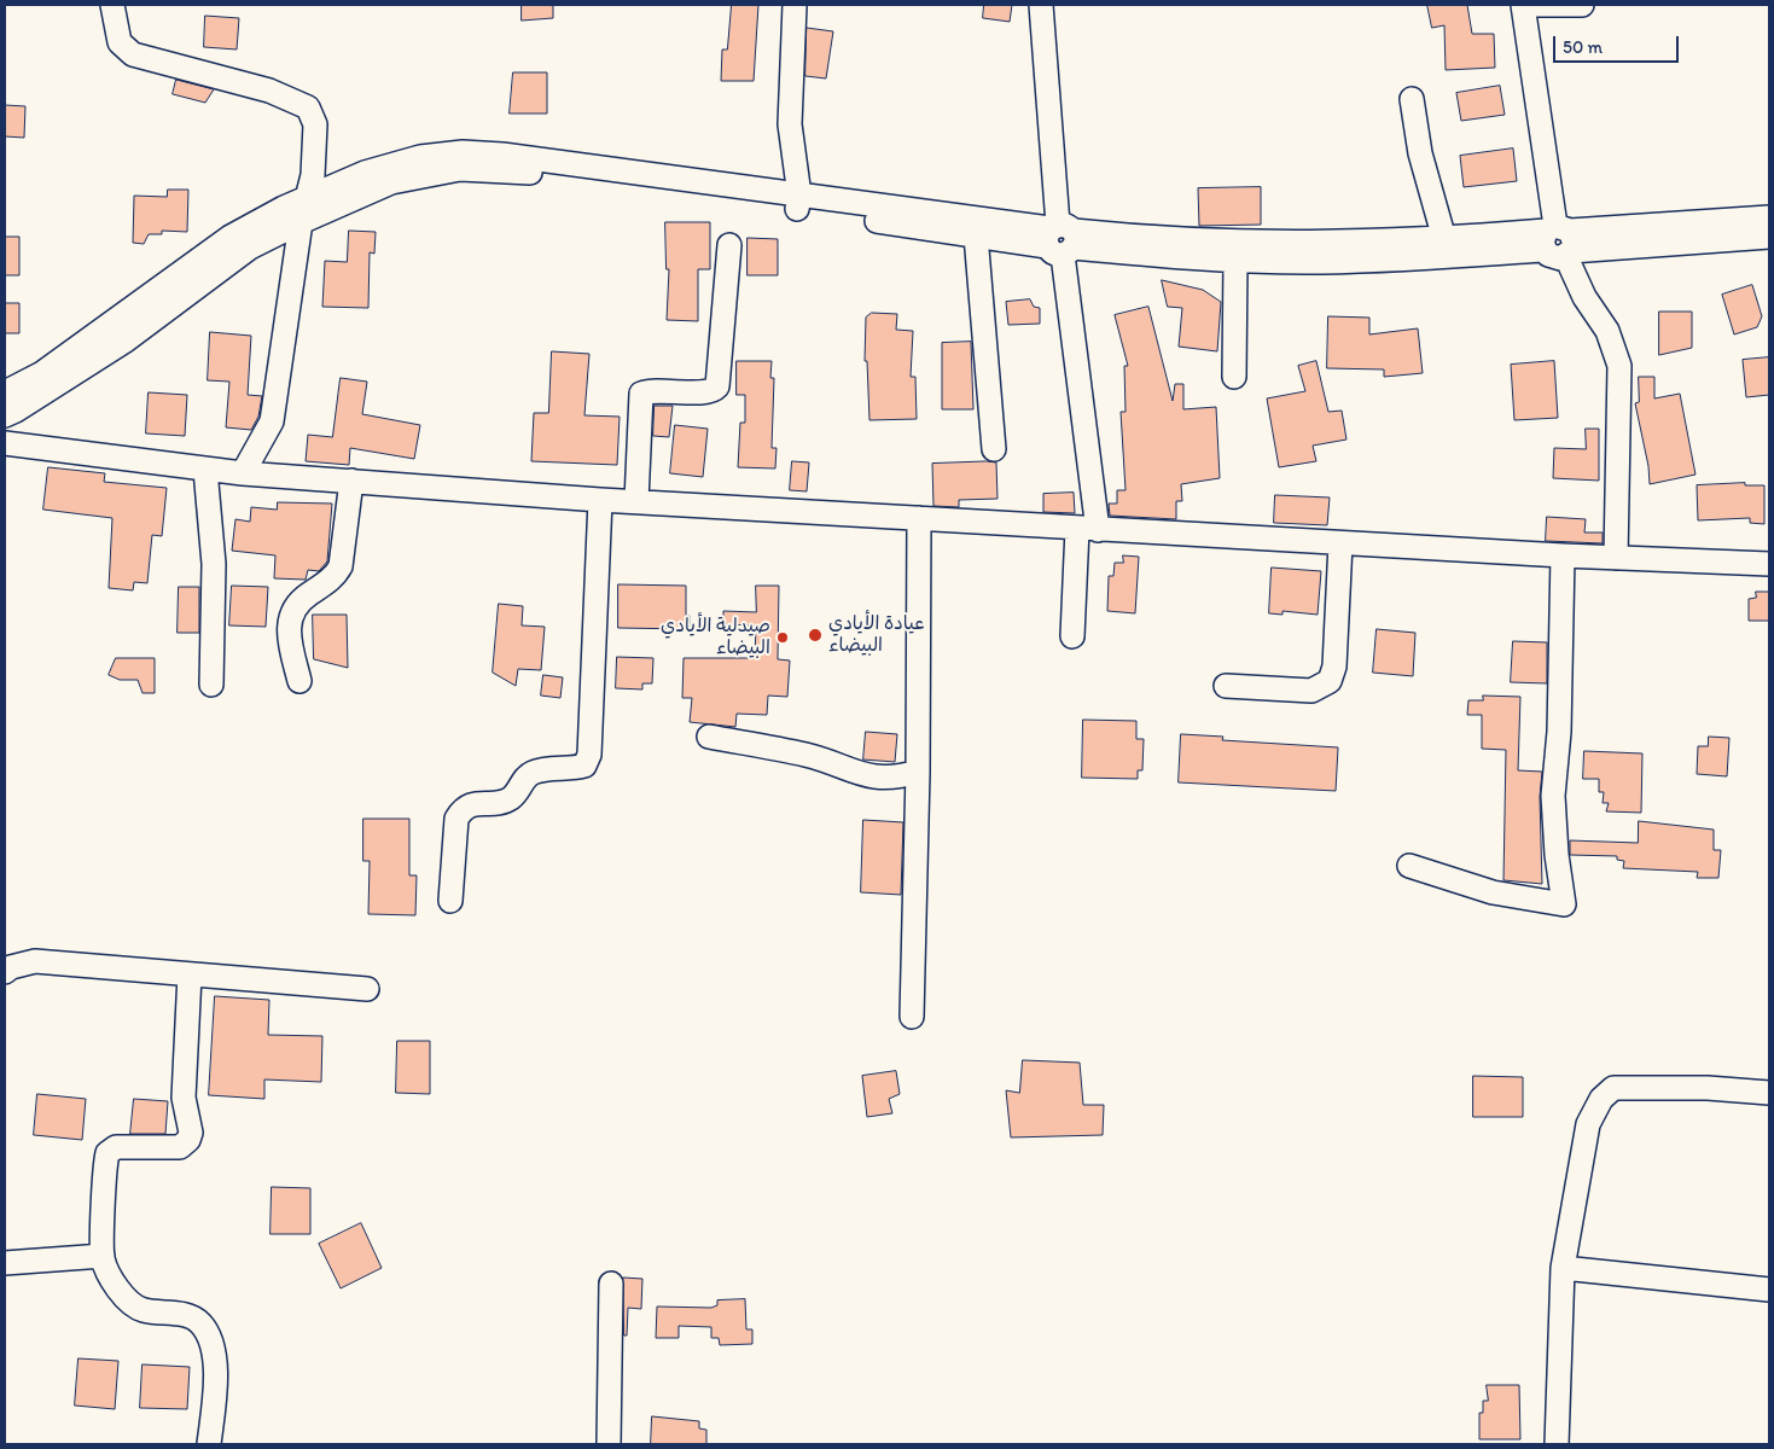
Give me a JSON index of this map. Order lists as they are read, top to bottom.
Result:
{
  "places": ["عيادة الأيادي البيضاء", "صيدلية الأيادي البيضاء"],
  "scale_bar": "50 m"
}
